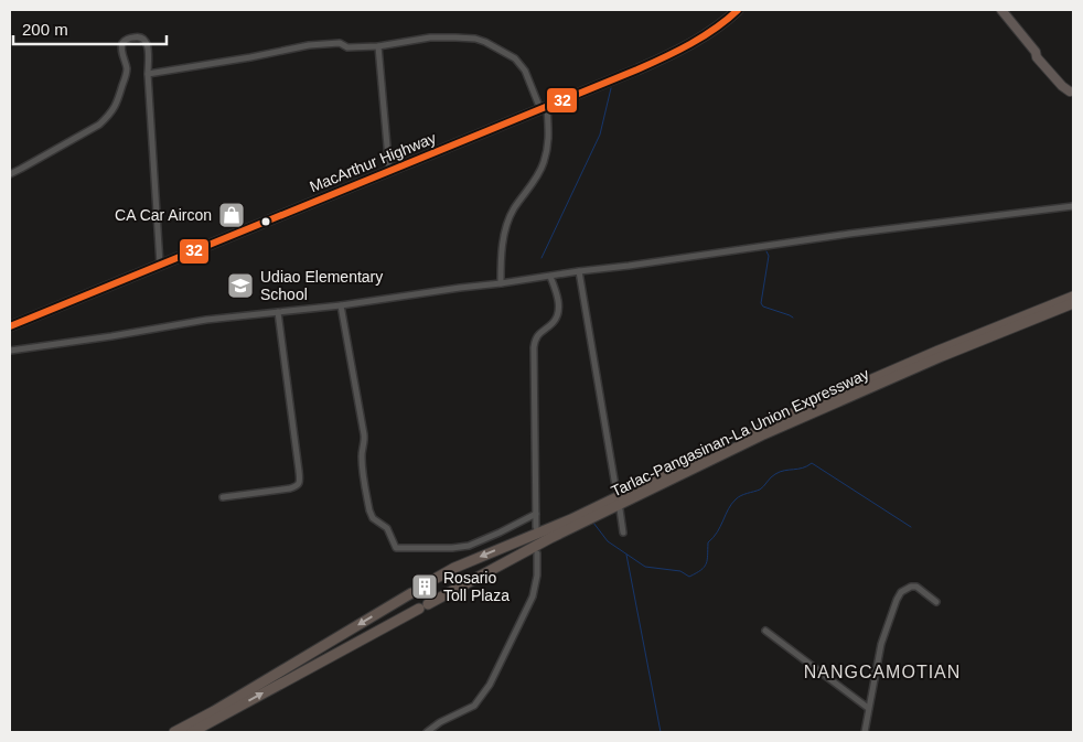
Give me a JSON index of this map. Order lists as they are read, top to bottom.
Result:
{
  "streets": {
    "highway": ["MacArthur Highway", "Tarlac-Pangasinan-La Union Expressway"]
  },
  "districts": ["NANGCAMOTIAN"],
  "places": {
    "shop": ["CA Car Aircon"],
    "school or university": ["Udiao Elementary School"],
    "building": ["Rosario Toll Plaza"]
  },
  "lines": ["transit line 32"],
  "scale_bar": "200 m"
}
